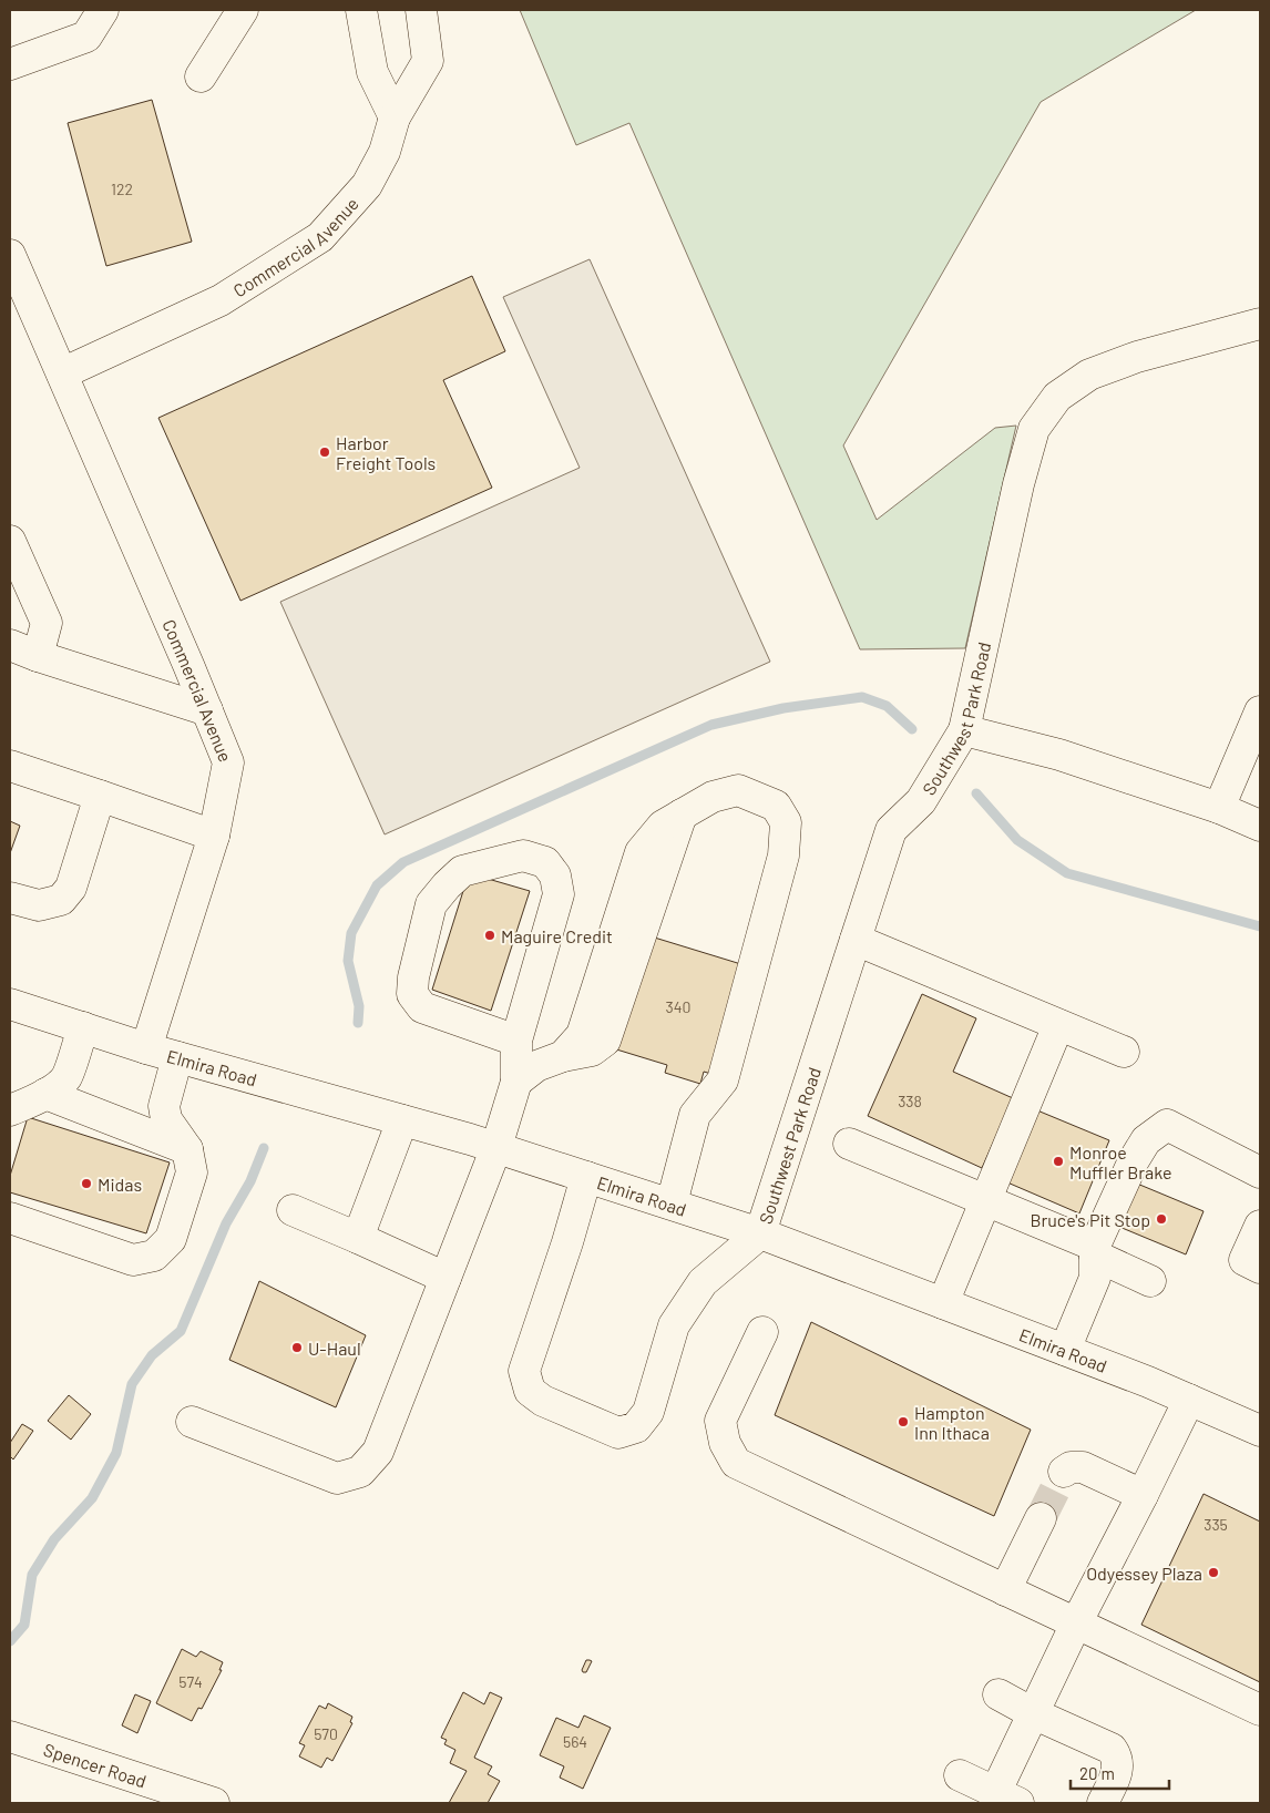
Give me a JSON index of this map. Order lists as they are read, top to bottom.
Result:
{
  "streets": {
    "main road": [
      "Commercial Avenue",
      "Southwest Park Road",
      "Elmira Road",
      "Spencer Road"
    ]
  },
  "crossings": [
    ["Commercial Avenue", "Elmira Road"],
    ["Southwest Park Road", "Elmira Road"]
  ],
  "places": [
    "Harbor Freight Tools",
    "Maguire Credit",
    "Monroe Muffler Brake",
    "Midas",
    "Bruce's Pit Stop",
    "U-Haul",
    "Hampton Inn Ithaca",
    "Odyessey Plaza"
  ],
  "house_numbers": [
    "122",
    "340",
    "338",
    "335",
    "574",
    "570",
    "564"
  ],
  "scale_bar": "20 m"
}
